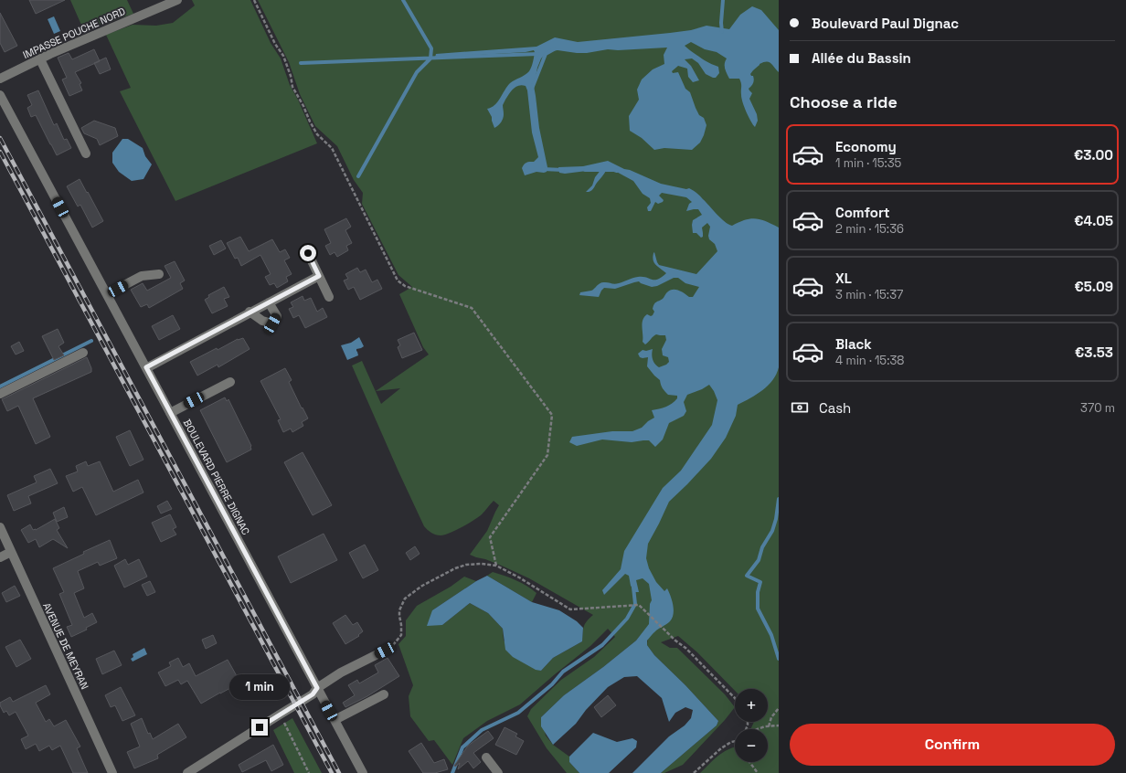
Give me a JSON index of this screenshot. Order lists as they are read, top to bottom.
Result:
{
  "streets": {
    "street": ["IMPASSE POUCHE NORD", "BOULEVARD PIERRE DIGNAC", "AVENUE DE MEYRAN"]
  },
  "page": {
    "banner": ["Boulevard Paul Dignac", "Allée du Bassin"],
    "heading": "Choose a ride",
    "list": [
      {
        "name": "Economy",
        "note": "1 min · 15:35",
        "value": "€3.00"
      },
      {
        "name": "Comfort",
        "note": "2 min · 15:36",
        "value": "€4.05"
      },
      {
        "name": "XL",
        "note": "3 min · 15:37",
        "value": "€5.09"
      },
      {
        "name": "Black",
        "note": "4 min · 15:38",
        "value": "€3.53"
      }
    ],
    "pay": ["Cash", "370 m"],
    "bubble": "1 min",
    "map_buttons": ["+", "−"],
    "buttons": "Confirm"
  }
}
